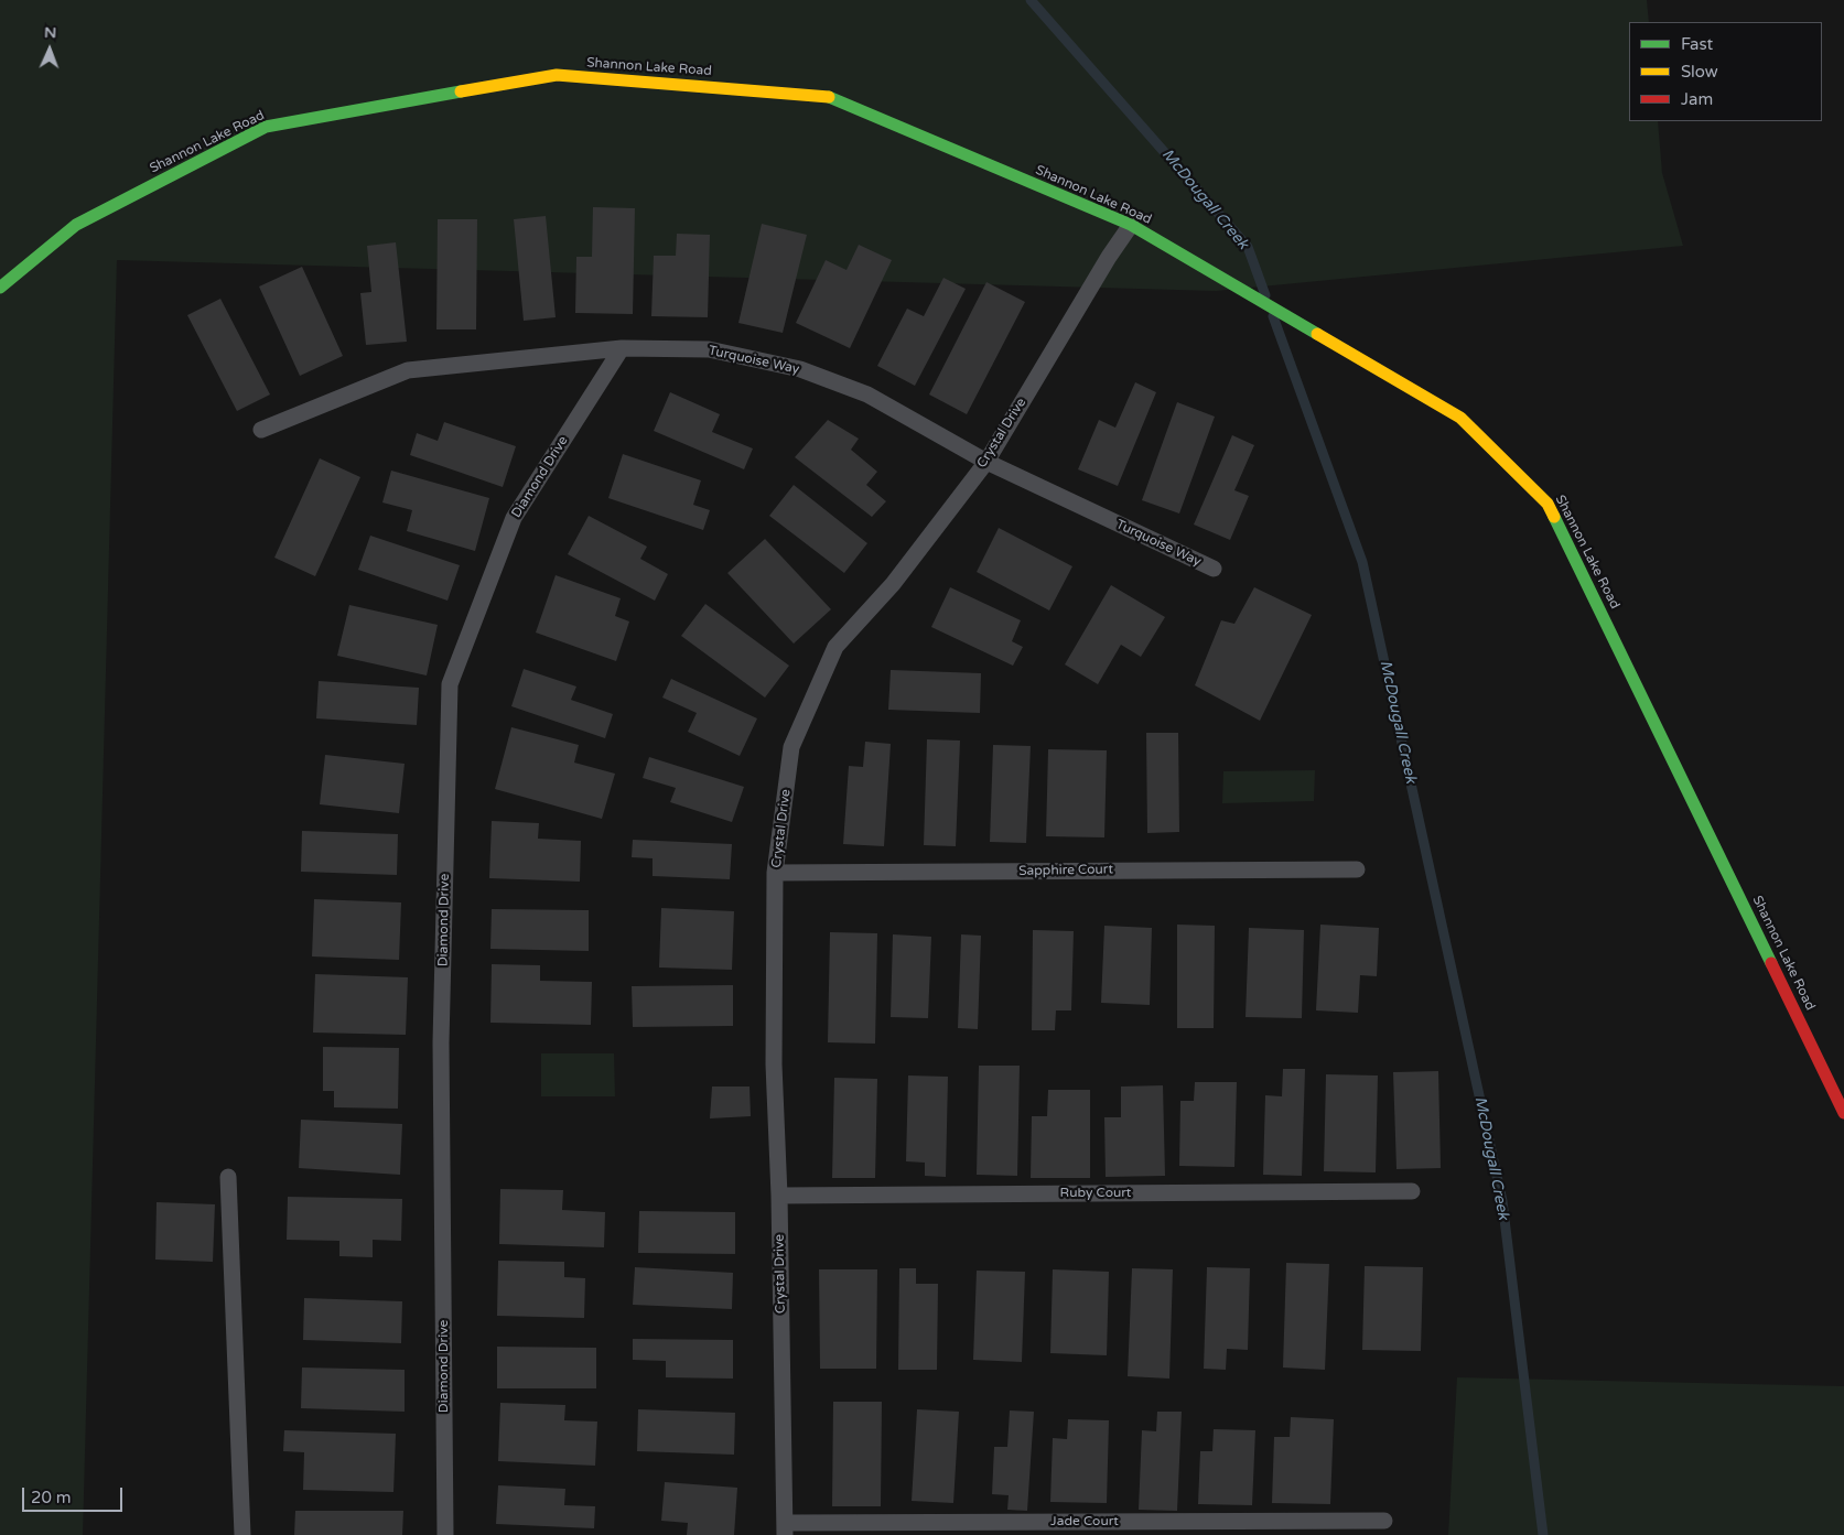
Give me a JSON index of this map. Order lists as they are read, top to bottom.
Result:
{
  "streets": {
    "main road": ["Shannon Lake Road"],
    "lane": [
      "Turquoise Way",
      "Crystal Drive",
      "Diamond Drive",
      "Sapphire Court",
      "Ruby Court",
      "Jade Court"
    ]
  },
  "crossings": [
    ["Shannon Lake Road", "Crystal Drive"],
    ["Turquoise Way", "Crystal Drive"],
    ["Turquoise Way", "Diamond Drive"],
    ["Crystal Drive", "Sapphire Court"],
    ["Crystal Drive", "Ruby Court"],
    ["Crystal Drive", "Jade Court"]
  ],
  "water": ["McDougall Creek"],
  "legend": ["Fast", "Slow", "Jam"],
  "scale_bar": "20 m",
  "north": "top"
}
